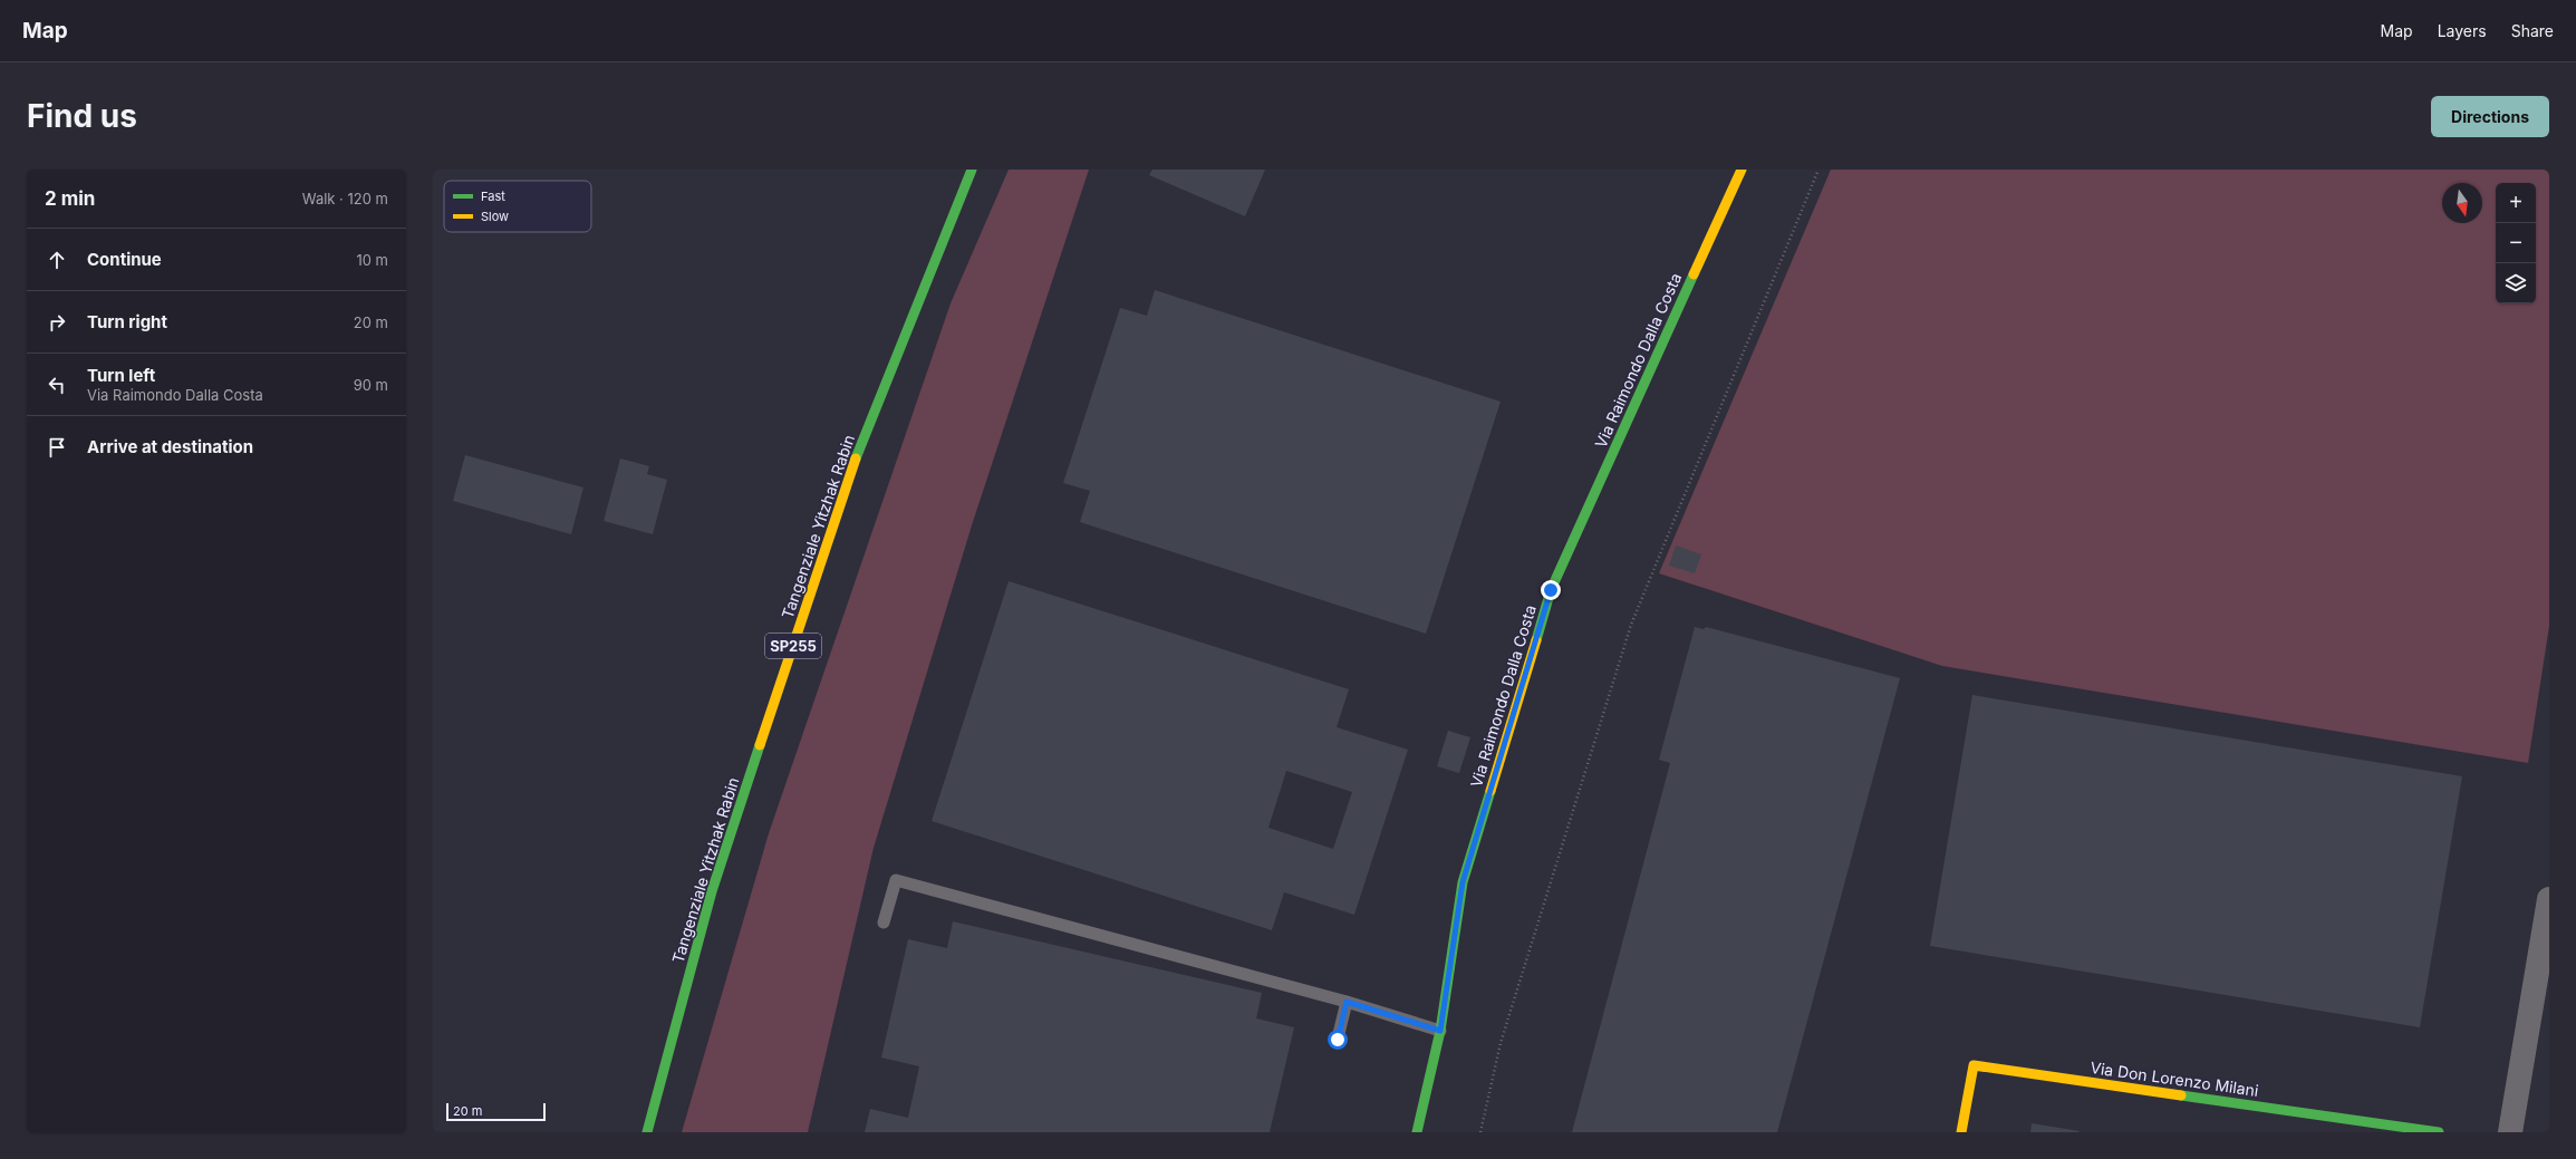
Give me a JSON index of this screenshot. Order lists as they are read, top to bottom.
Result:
{
  "streets": {
    "street": [
      "Via Raimondo Dalla Costa",
      "Tangenziale Yitzhak Rabin",
      "SP255",
      "Via Don Lorenzo Milani"
    ]
  },
  "legend": ["Fast", "Slow"],
  "scale_bar": "20 m",
  "north": "bottom",
  "page": {
    "header": "Map",
    "nav": ["Map", "Layers", "Share"],
    "buttons": "Directions",
    "title": "Find us",
    "heading": ["2 min", "Walk · 120 m"],
    "map_buttons": ["+", "−"],
    "list": [
      ["Continue", "10 m"],
      ["Turn right", "20 m"],
      ["Turn left", "Via Raimondo Dalla Costa", "90 m"],
      "Arrive at destination"
    ],
    "scale": "20 m"
  }
}
